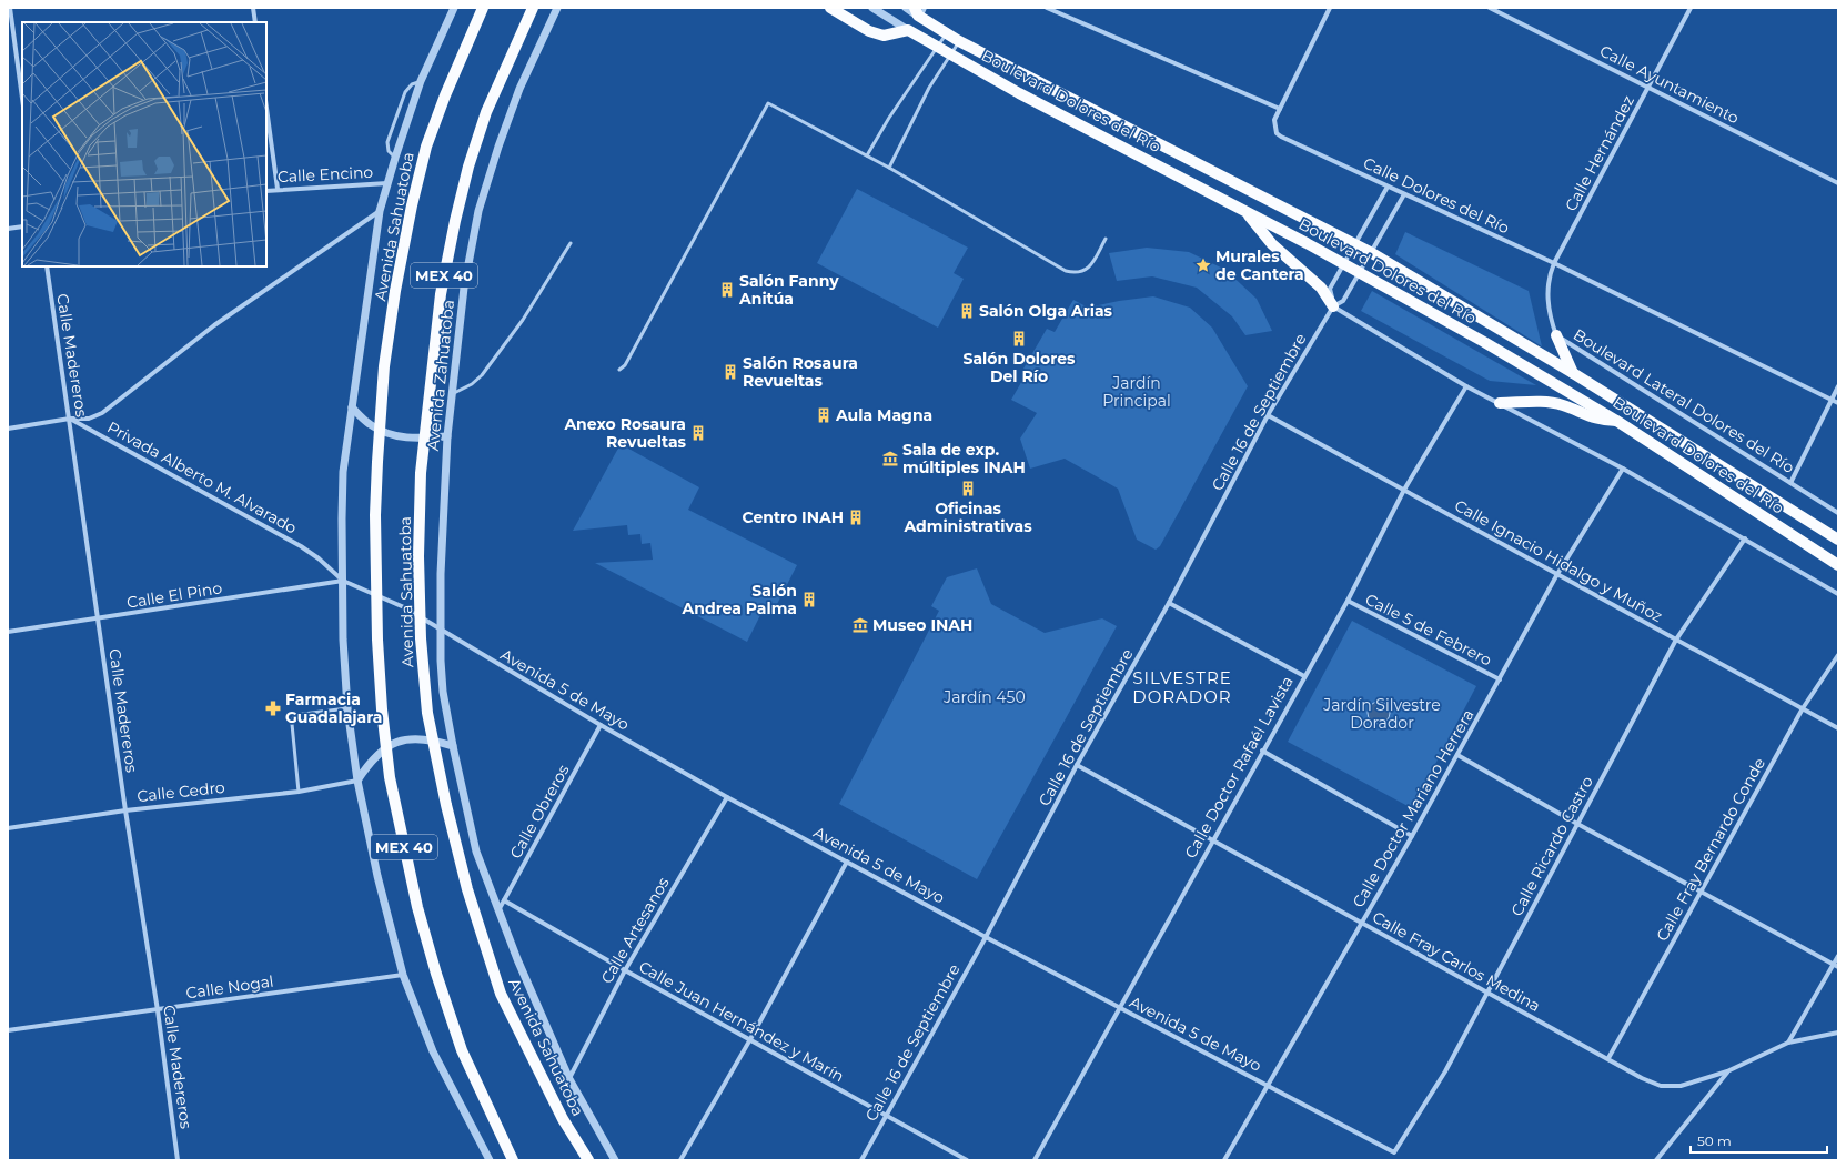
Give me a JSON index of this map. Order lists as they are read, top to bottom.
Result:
{
  "streets": {
    "main road": ["Boulevard Dolores del Río", "Avenida Sahuatoba", "MEX 40"],
    "street": [
      "Calle Ayuntamiento",
      "Calle Hernández",
      "Calle Encino",
      "Calle Dolores del Río",
      "Calle Madereros",
      "Avenida Zahuatoba",
      "Boulevard Lateral Dolores del Río",
      "Calle 16 de Septiembre",
      "Privada Alberto M. Alvarado",
      "Calle Ignacio Hidalgo y Muñoz",
      "Calle El Pino",
      "Calle 5 de Febrero",
      "Avenida 5 de Mayo",
      "Calle Doctor Rafaél Lavista",
      "Calle Cedro",
      "Calle Doctor Mariano Herrera",
      "Calle Obreros",
      "Calle Ricardo Castro",
      "Calle Fray Bernardo Conde",
      "Calle Artesanos",
      "Calle Fray Carlos Medina",
      "Calle Nogal",
      "Calle Juan Hernández y Marín"
    ]
  },
  "crossings": [
    ["Calle Ayuntamiento", "Calle Hernández"],
    ["Boulevard Dolores del Río", "Calle 16 de Septiembre"],
    ["Calle Hernández", "Calle Dolores del Río"],
    ["Calle Hernández", "Boulevard Lateral Dolores del Río"],
    ["Calle Dolores del Río", "Boulevard Lateral Dolores del Río"],
    ["Calle Dolores del Río", "Calle 16 de Septiembre"],
    ["Avenida Sahuatoba", "Avenida Zahuatoba"],
    ["Avenida Sahuatoba", "Avenida 5 de Mayo"],
    ["Avenida Sahuatoba", "Calle Obreros"],
    ["Avenida Sahuatoba", "Calle Artesanos"],
    ["Calle Madereros", "Privada Alberto M. Alvarado"],
    ["Calle Madereros", "Calle El Pino"],
    ["Calle Madereros", "Calle Cedro"],
    ["Calle Madereros", "Calle Nogal"],
    ["Avenida Zahuatoba", "Avenida 5 de Mayo"],
    ["Calle 16 de Septiembre", "Calle Ignacio Hidalgo y Muñoz"],
    ["Calle 16 de Septiembre", "Avenida 5 de Mayo"],
    ["Calle 16 de Septiembre", "Calle Fray Carlos Medina"],
    ["Calle 16 de Septiembre", "Calle Juan Hernández y Marín"],
    ["Privada Alberto M. Alvarado", "Calle El Pino"],
    ["Privada Alberto M. Alvarado", "Avenida 5 de Mayo"],
    ["Calle Ignacio Hidalgo y Muñoz", "Calle Doctor Rafaél Lavista"],
    ["Calle Ignacio Hidalgo y Muñoz", "Calle Doctor Mariano Herrera"],
    ["Calle Ignacio Hidalgo y Muñoz", "Calle Ricardo Castro"],
    ["Calle Ignacio Hidalgo y Muñoz", "Calle Fray Bernardo Conde"],
    ["Calle El Pino", "Avenida 5 de Mayo"],
    ["Calle 5 de Febrero", "Calle Doctor Rafaél Lavista"],
    ["Calle 5 de Febrero", "Calle Doctor Mariano Herrera"],
    ["Avenida 5 de Mayo", "Calle Doctor Rafaél Lavista"],
    ["Avenida 5 de Mayo", "Calle Doctor Mariano Herrera"],
    ["Avenida 5 de Mayo", "Calle Obreros"],
    ["Avenida 5 de Mayo", "Calle Ricardo Castro"],
    ["Avenida 5 de Mayo", "Calle Artesanos"],
    ["Calle Doctor Rafaél Lavista", "Calle Fray Carlos Medina"],
    ["Calle Doctor Mariano Herrera", "Calle Fray Carlos Medina"],
    ["Calle Obreros", "Calle Juan Hernández y Marín"],
    ["Calle Ricardo Castro", "Calle Fray Carlos Medina"],
    ["Calle Fray Bernardo Conde", "Calle Fray Carlos Medina"],
    ["Calle Artesanos", "Calle Juan Hernández y Marín"]
  ],
  "districts": ["SILVESTRE DORADOR"],
  "parks": ["Jardín Principal", "Jardín 450", "Jardín Silvestre Dorador"],
  "places": {
    "place": ["Murales de Cantera"],
    "building": [
      "Salón Fanny Anitúa",
      "Salón Olga Arias",
      "Salón Dolores Del Río",
      "Salón Rosaura Revueltas",
      "Aula Magna",
      "Anexo Rosaura Revueltas",
      "Oficinas Administrativas",
      "Centro INAH",
      "Salón Andrea Palma"
    ],
    "museum": ["Sala de exp. múltiples INAH", "Museo INAH"],
    "pharmacy": ["Farmacia Guadalajara"]
  },
  "scale_bar": "50 m"
}
